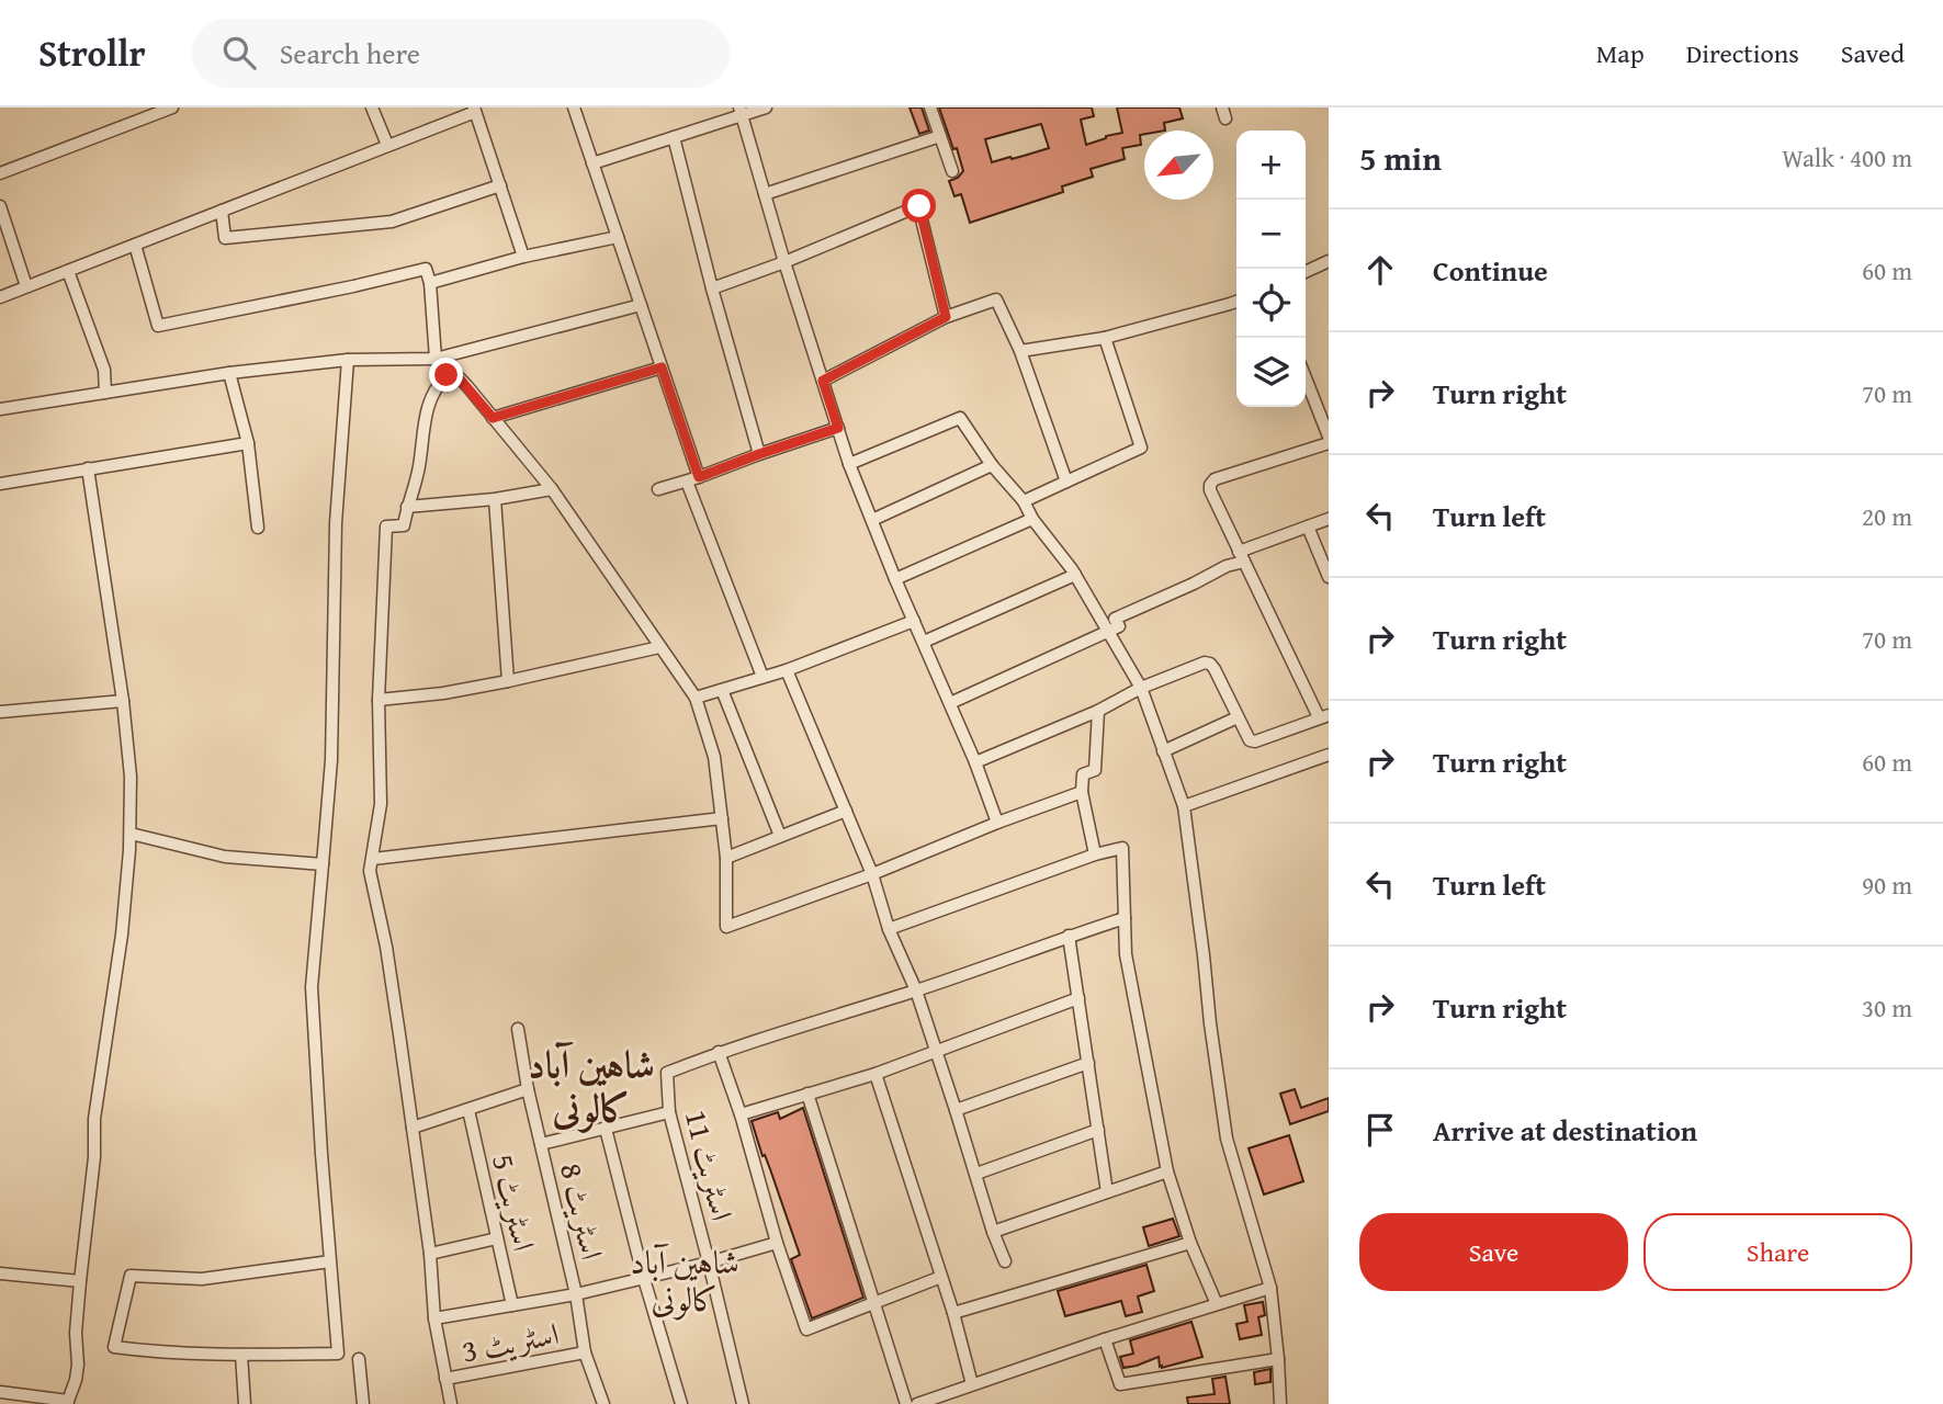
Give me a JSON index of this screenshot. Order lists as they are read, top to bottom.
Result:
{
  "streets": {
    "street": [
      "اسٹریٹ 11",
      "اسٹریٹ 5",
      "اسٹریٹ 8",
      "اسٹریٹ 3"
    ]
  },
  "crossings": [
    ["اسٹریٹ 8", "اسٹریٹ 3"]
  ],
  "districts": ["شاہین آباد کالونی", "شاہین آباد کالونی"],
  "north": "bottom left",
  "page": {
    "header": "Strollr",
    "search": "Search here",
    "nav": ["Map", "Directions", "Saved"],
    "heading": ["5 min", "Walk · 400 m"],
    "map_buttons": ["+", "−"],
    "list": [
      ["Continue", "60 m"],
      ["Turn right", "70 m"],
      ["Turn left", "20 m"],
      ["Turn right", "70 m"],
      ["Turn right", "60 m"],
      ["Turn left", "90 m"],
      ["Turn right", "30 m"],
      "Arrive at destination"
    ],
    "buttons": ["Save", "Share"]
  }
}
